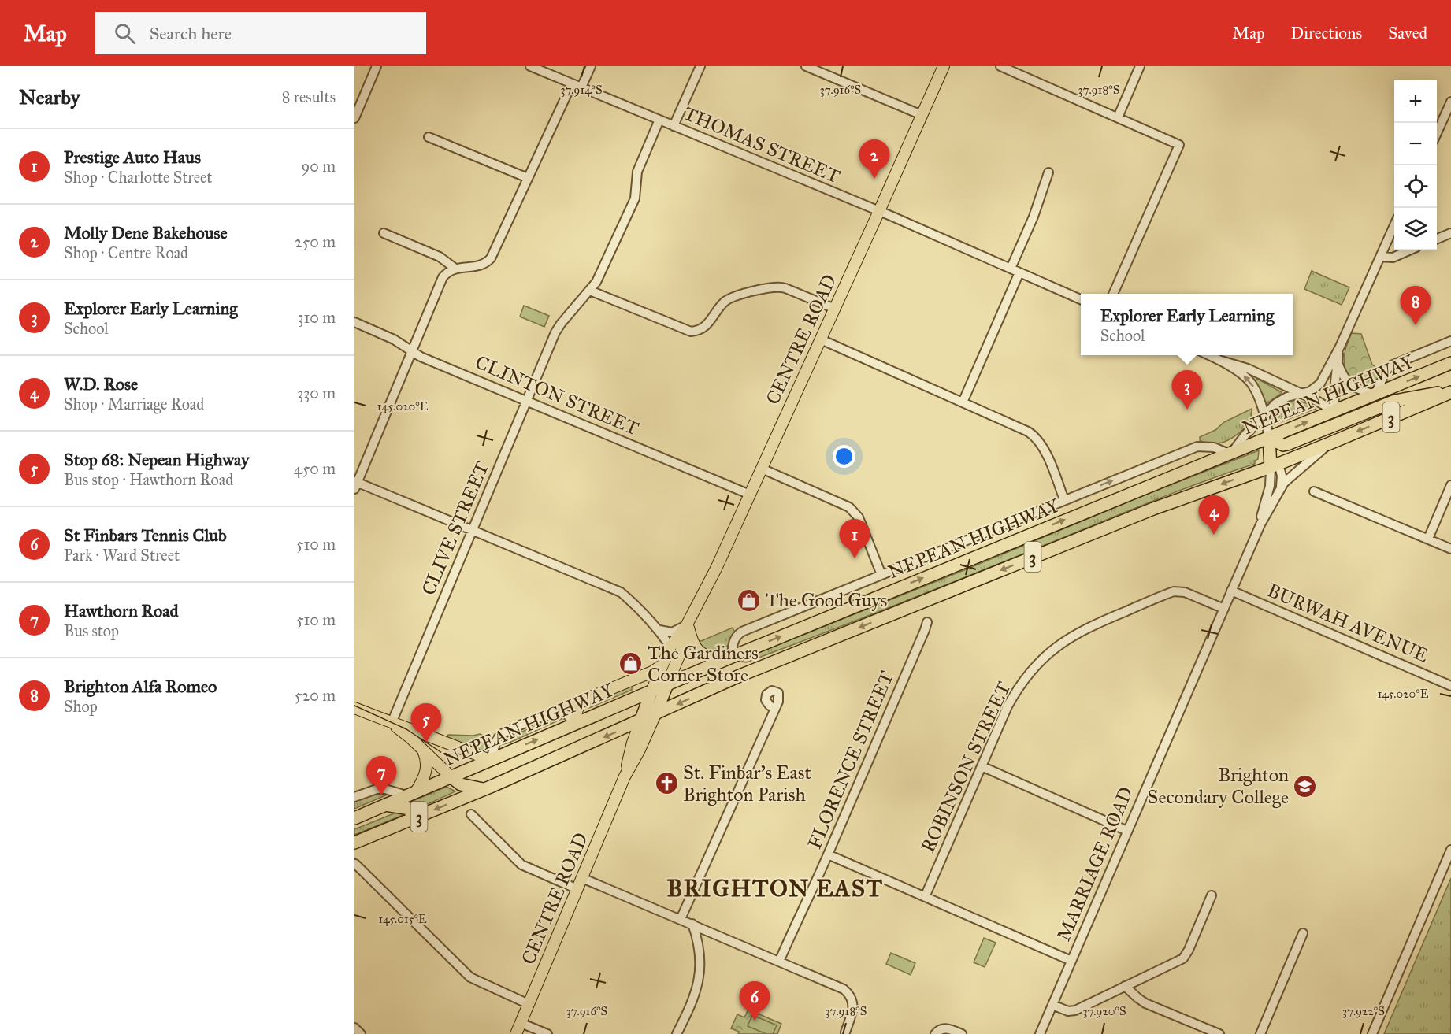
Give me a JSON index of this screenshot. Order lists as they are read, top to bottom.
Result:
{
  "streets": {
    "highway": ["CENTRE ROAD", "NEPEAN HIGHWAY", "3"],
    "street": [
      "THOMAS STREET",
      "CLINTON STREET",
      "CLIVE STREET",
      "BURWAH AVENUE",
      "FLORENCE STREET",
      "ROBINSON STREET",
      "MARRIAGE ROAD"
    ]
  },
  "crossings": [
    ["THOMAS STREET", "CENTRE ROAD"],
    ["THOMAS STREET", "CLIVE STREET"],
    ["CENTRE ROAD", "NEPEAN HIGHWAY"],
    ["CENTRE ROAD", "CLINTON STREET"],
    ["NEPEAN HIGHWAY", "MARRIAGE ROAD"],
    ["CLINTON STREET", "CLIVE STREET"],
    ["BURWAH AVENUE", "MARRIAGE ROAD"],
    ["ROBINSON STREET", "MARRIAGE ROAD"]
  ],
  "districts": ["BRIGHTON EAST"],
  "places": {
    "shop": ["The Good Guys", "The Gardiners Corner Store"],
    "church": ["St. Finbar's East Brighton Parish"],
    "school or university": ["Brighton Secondary College"]
  },
  "page": {
    "header": "Map",
    "search": "Search here",
    "nav": ["Map", "Directions", "Saved"],
    "heading": ["Nearby", "8 results"],
    "map_buttons": ["+", "−"],
    "list": [
      {
        "mark": "1",
        "name": "Prestige Auto Haus",
        "note": "Shop · Charlotte Street",
        "value": "90 m"
      },
      {
        "mark": "2",
        "name": "Molly Dene Bakehouse",
        "note": "Shop · Centre Road",
        "value": "250 m"
      },
      {
        "mark": "3",
        "name": "Explorer Early Learning",
        "note": "School",
        "value": "310 m"
      },
      {
        "mark": "4",
        "name": "W.D. Rose",
        "note": "Shop · Marriage Road",
        "value": "330 m"
      },
      {
        "mark": "5",
        "name": "Stop 68: Nepean Highway",
        "note": "Bus stop · Hawthorn Road",
        "value": "450 m"
      },
      {
        "mark": "6",
        "name": "St Finbars Tennis Club",
        "note": "Park · Ward Street",
        "value": "510 m"
      },
      {
        "mark": "7",
        "name": "Hawthorn Road",
        "note": "Bus stop",
        "value": "510 m"
      },
      {
        "mark": "8",
        "name": "Brighton Alfa Romeo",
        "note": "Shop",
        "value": "520 m"
      }
    ],
    "pins": [
      "2",
      "8",
      "3",
      "4",
      "1",
      "5",
      "7",
      "6"
    ],
    "popup": ["Explorer Early Learning", "School"]
  },
  "coordinates": [
    "37.914°S",
    "37.916°S",
    "37.918°S",
    "145.020°E",
    "145.015°E",
    "37.920°S",
    "37.922°S"
  ]
}
